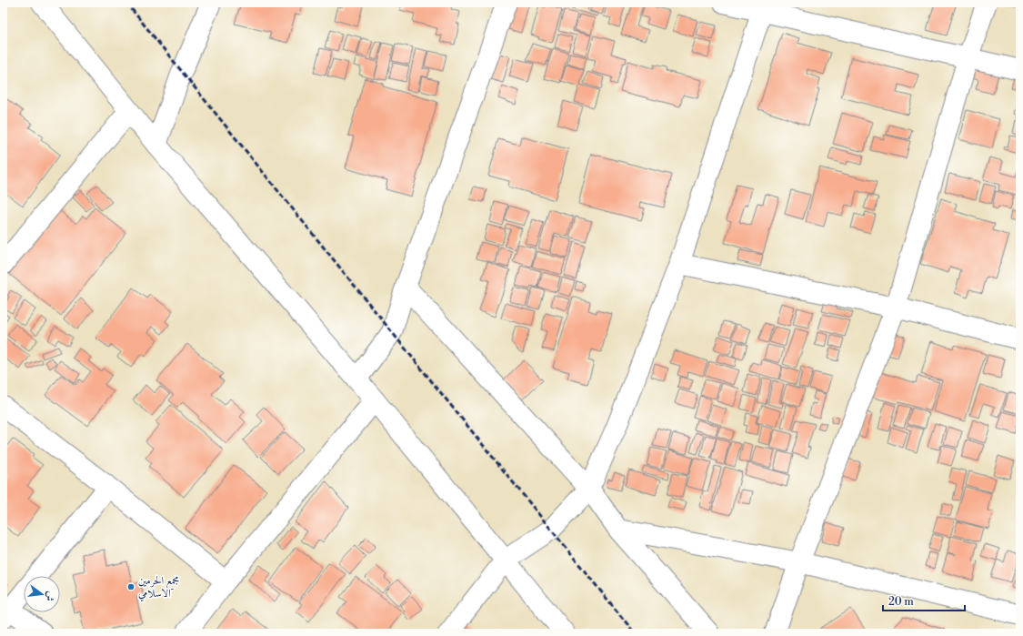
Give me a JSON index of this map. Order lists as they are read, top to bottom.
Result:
{
  "places": ["مجمع الحرمين الاسلامي"],
  "scale_bar": "20 m",
  "north": "right"
}
